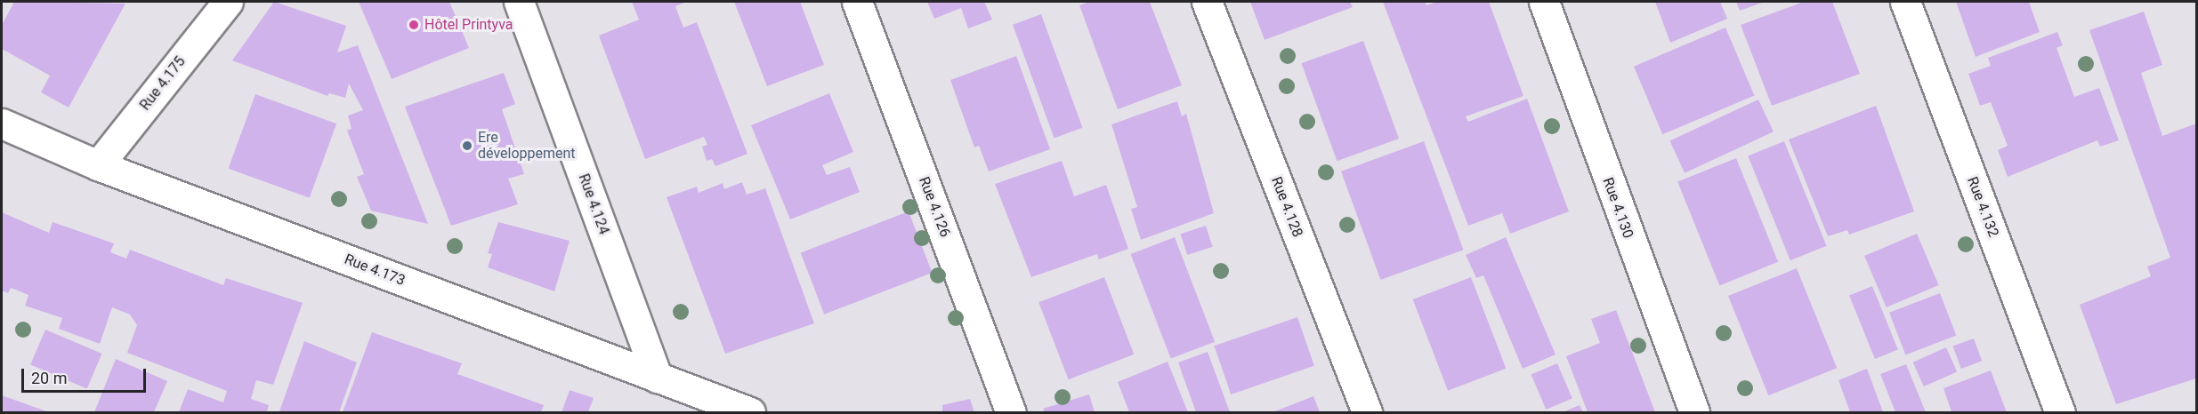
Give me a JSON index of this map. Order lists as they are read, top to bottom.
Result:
{
  "streets": {
    "street": [
      "Rue 4.175",
      "Rue 4.124",
      "Rue 4.126",
      "Rue 4.128",
      "Rue 4.132",
      "Rue 4.130",
      "Rue 4.173"
    ]
  },
  "crossings": [
    ["Rue 4.175", "Rue 4.173"],
    ["Rue 4.124", "Rue 4.173"]
  ],
  "places": ["Hôtel Printyva", "Ere développement"],
  "scale_bar": "20 m"
}
